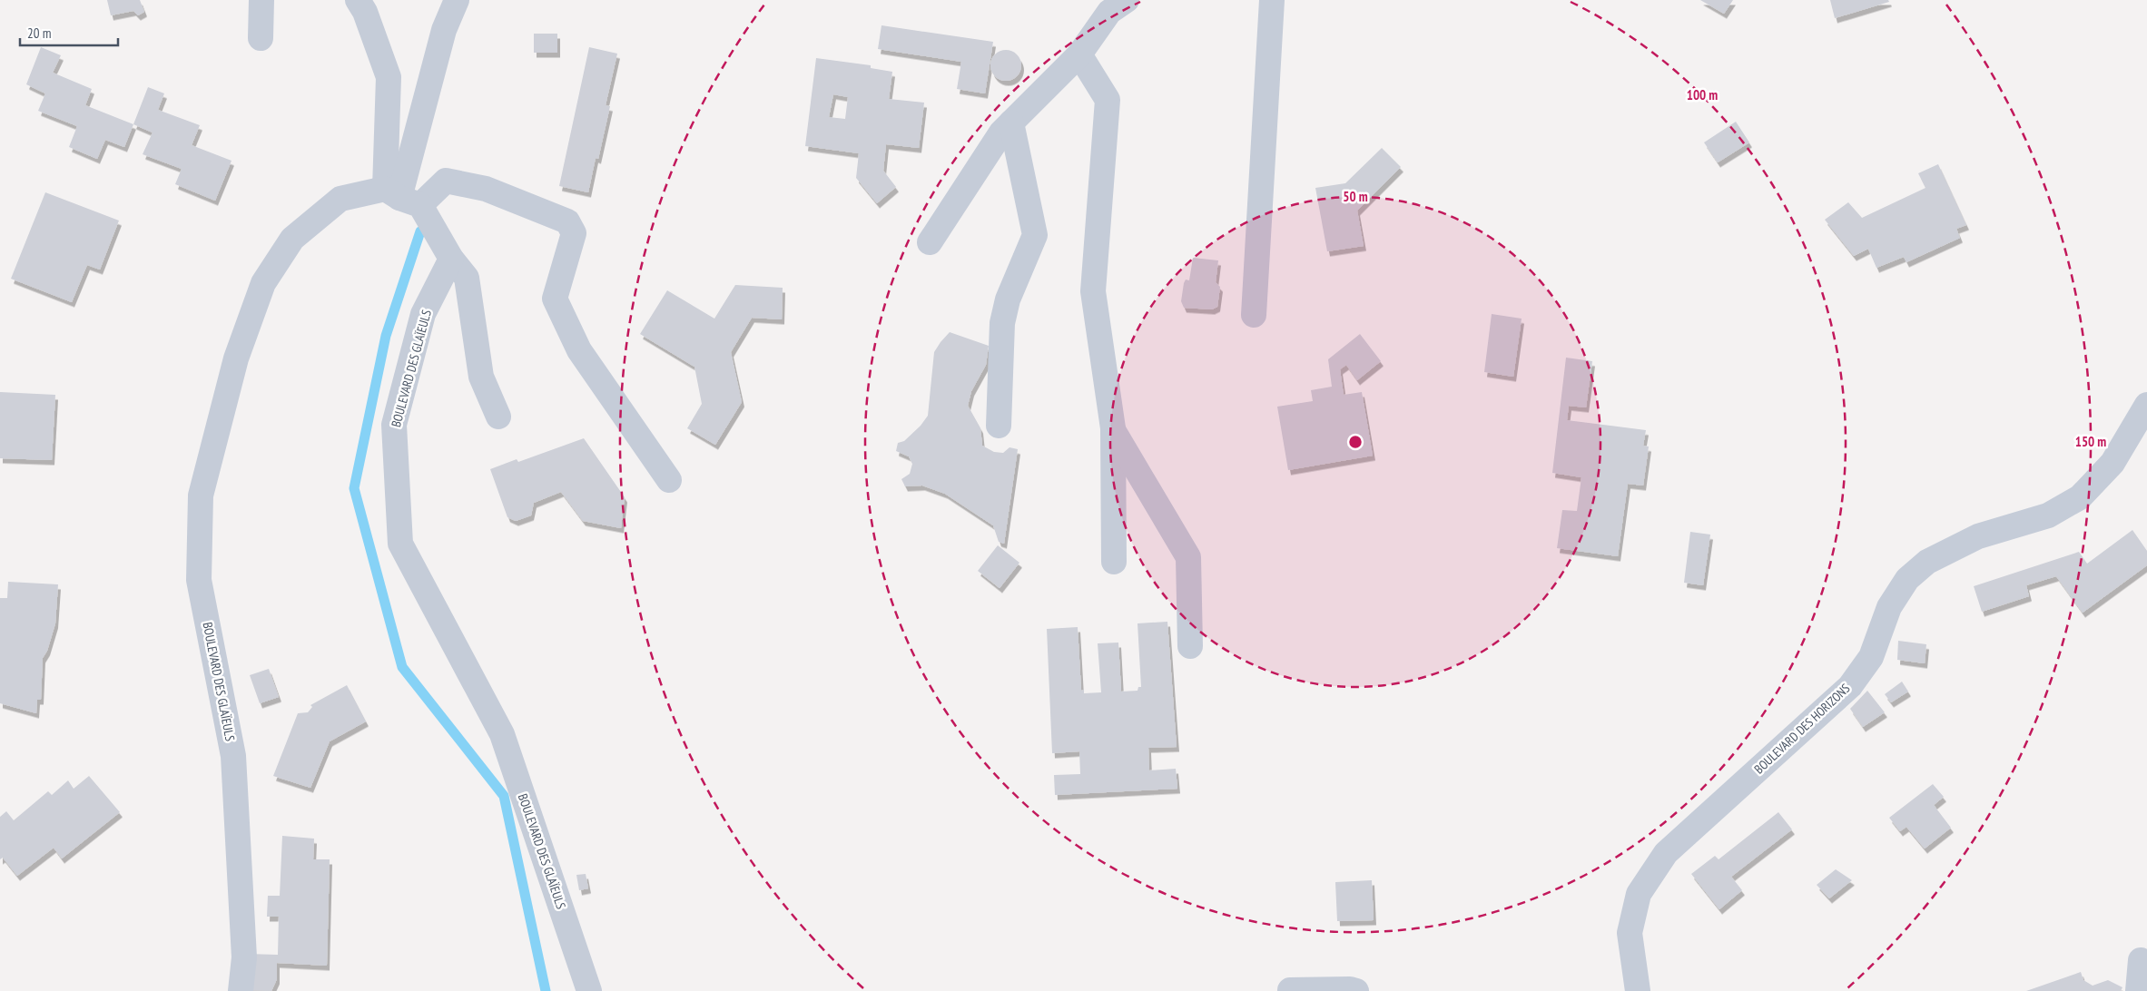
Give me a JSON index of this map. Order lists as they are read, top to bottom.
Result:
{
  "streets": {
    "street": ["BOULEVARD DES GLAÏEULS", "BOULEVARD DES HORIZONS"]
  },
  "scale_bar": "20 m",
  "rings": ["100 m", "50 m", "150 m"]
}
